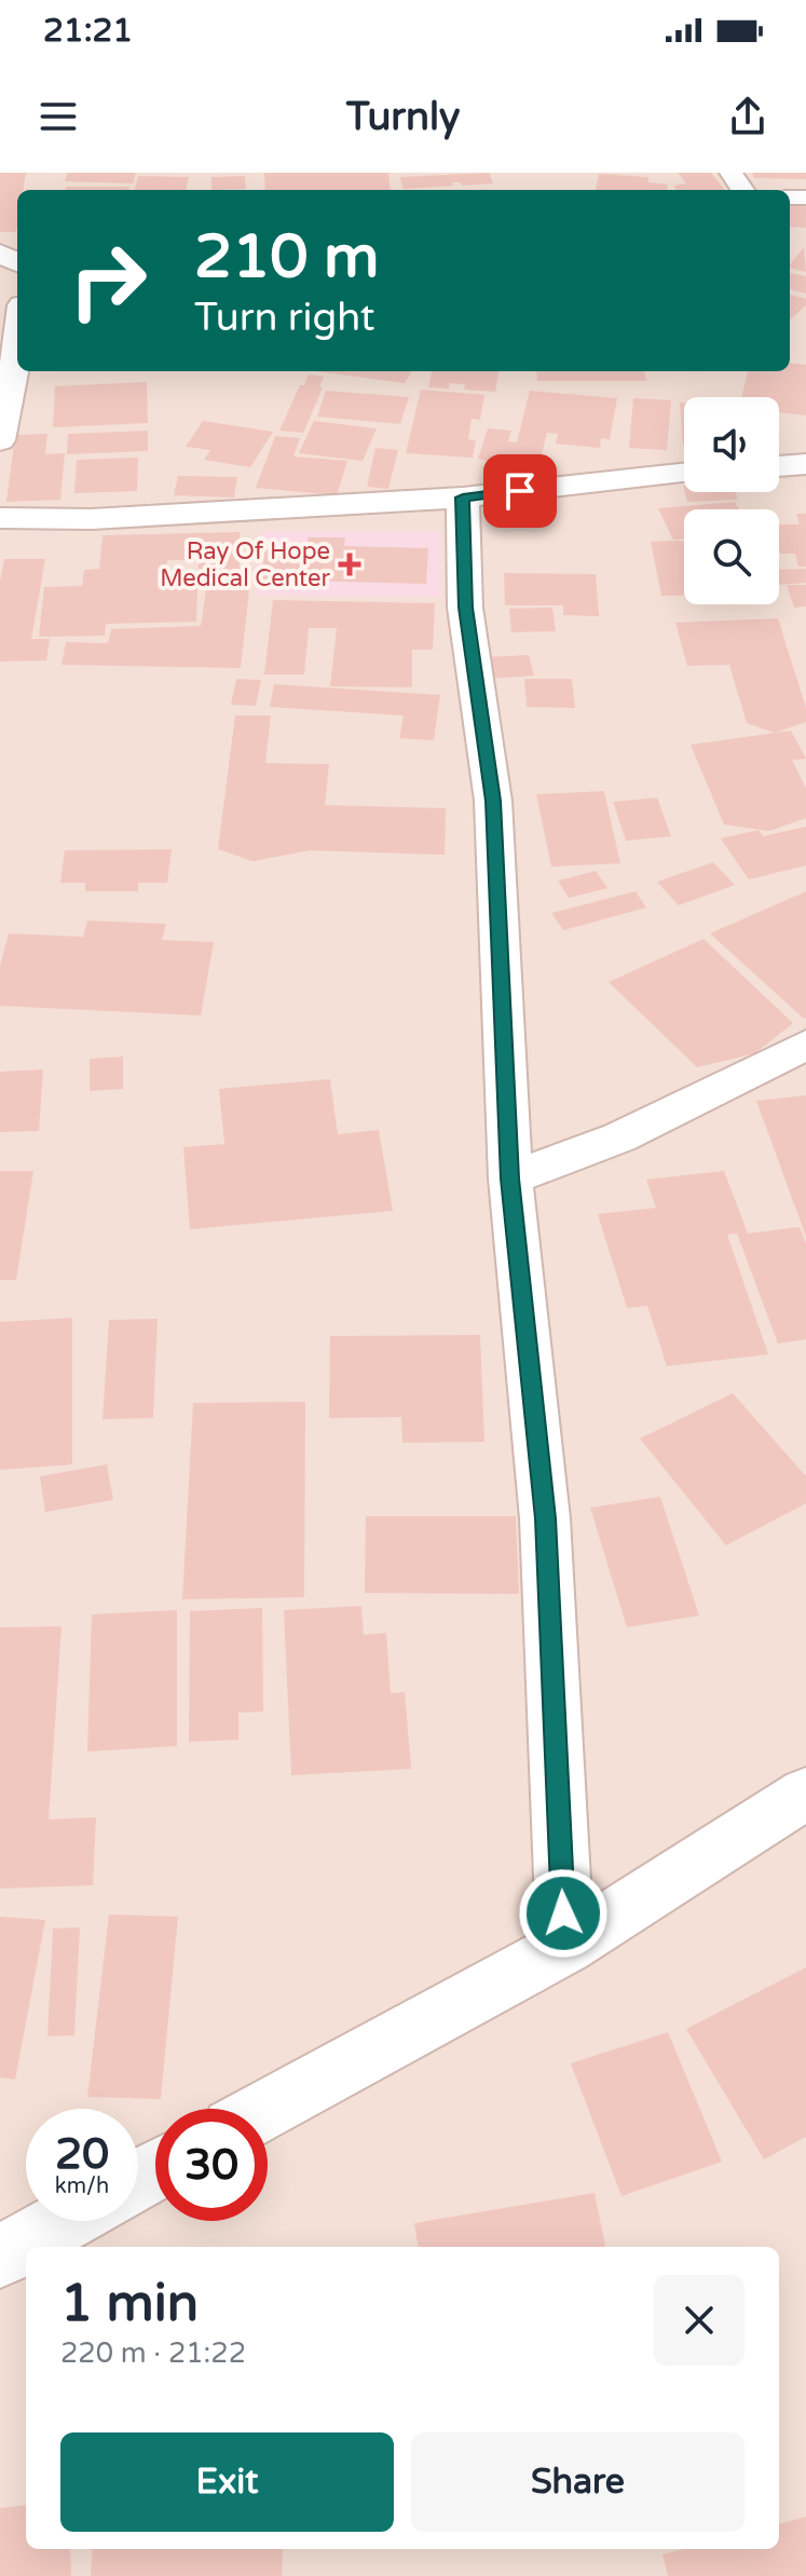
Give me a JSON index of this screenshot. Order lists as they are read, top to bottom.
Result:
{
  "places": {
    "health": ["Ray Of Hope Medical Center"]
  },
  "page": {
    "status": "21:21",
    "header": "Turnly",
    "turn": ["210 m", "Turn right"],
    "speed": "20 km/h",
    "limit": "30",
    "heading": ["1 min", "220 m · 21:22"],
    "buttons": ["Exit", "Share"]
  }
}
